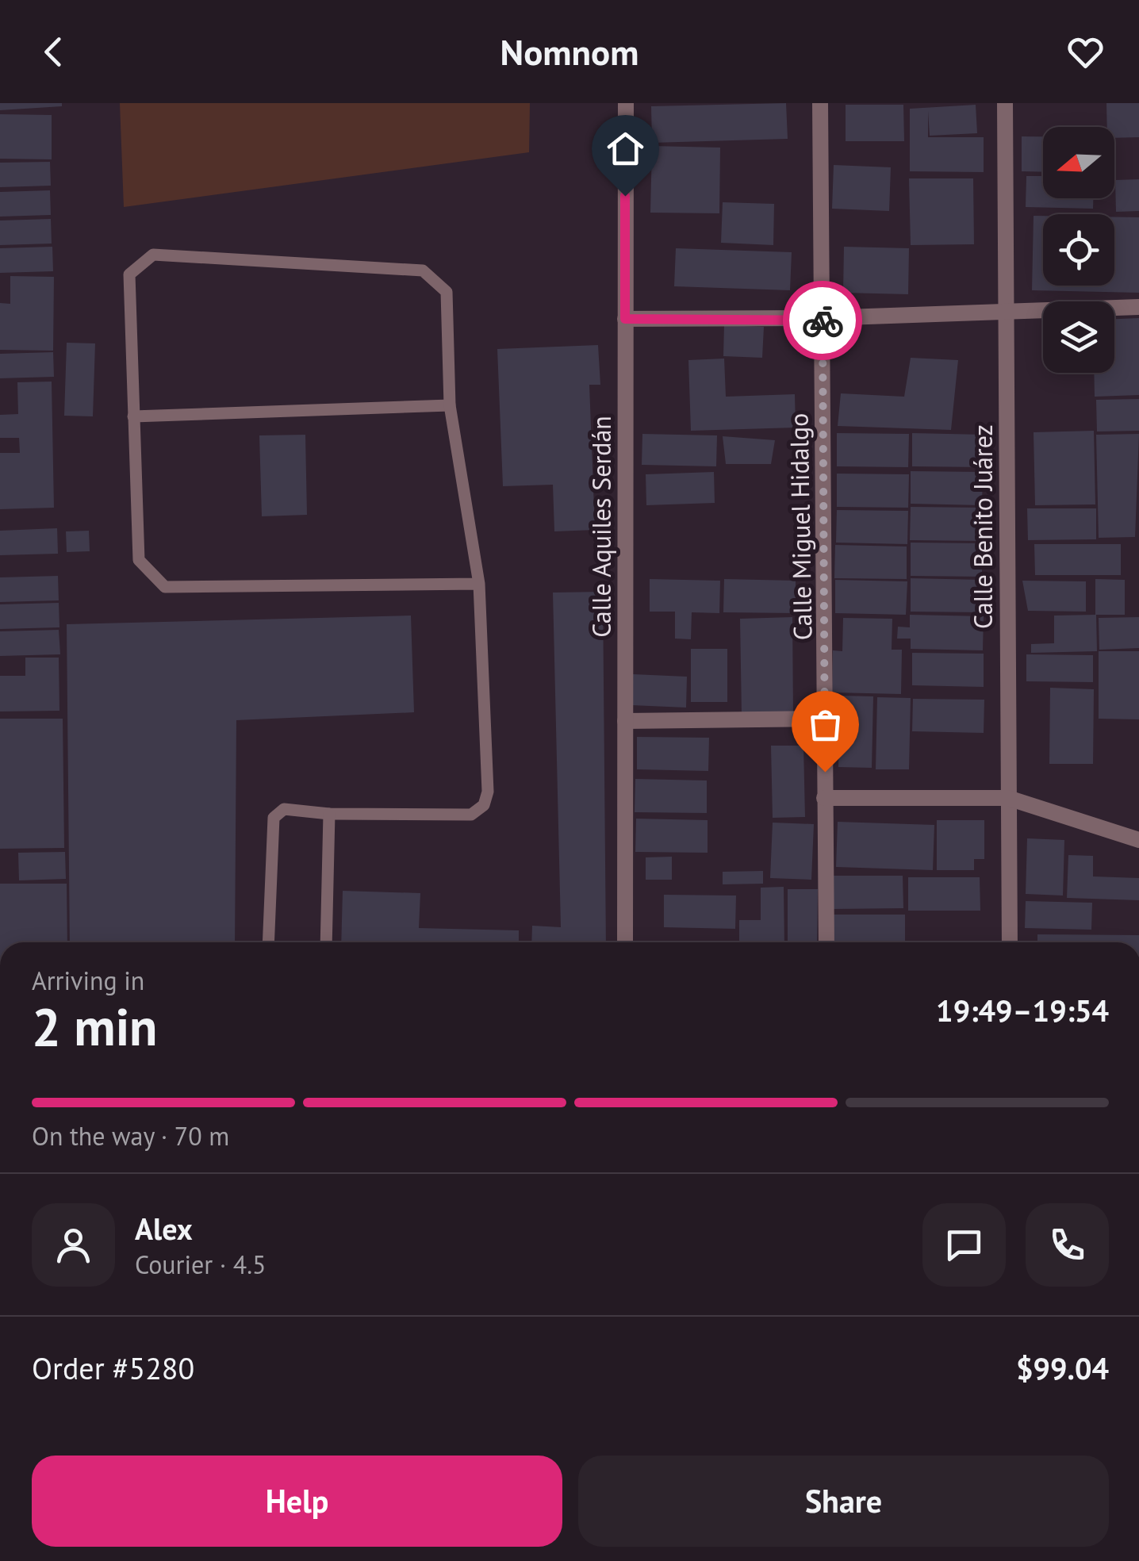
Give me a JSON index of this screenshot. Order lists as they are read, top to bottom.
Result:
{
  "streets": {
    "street": ["Calle Aquiles Serdán", "Calle Miguel Hidalgo", "Calle Benito Juárez"]
  },
  "north": "left",
  "page": {
    "header": "Nomnom",
    "heading": ["2 min", "Arriving in", "19:49–19:54"],
    "panel": [
      "Alex",
      "Courier · 4.5",
      "Order #5280",
      "$99.04"
    ],
    "bar": "On the way · 70 m",
    "buttons": ["Help", "Share"]
  }
}
